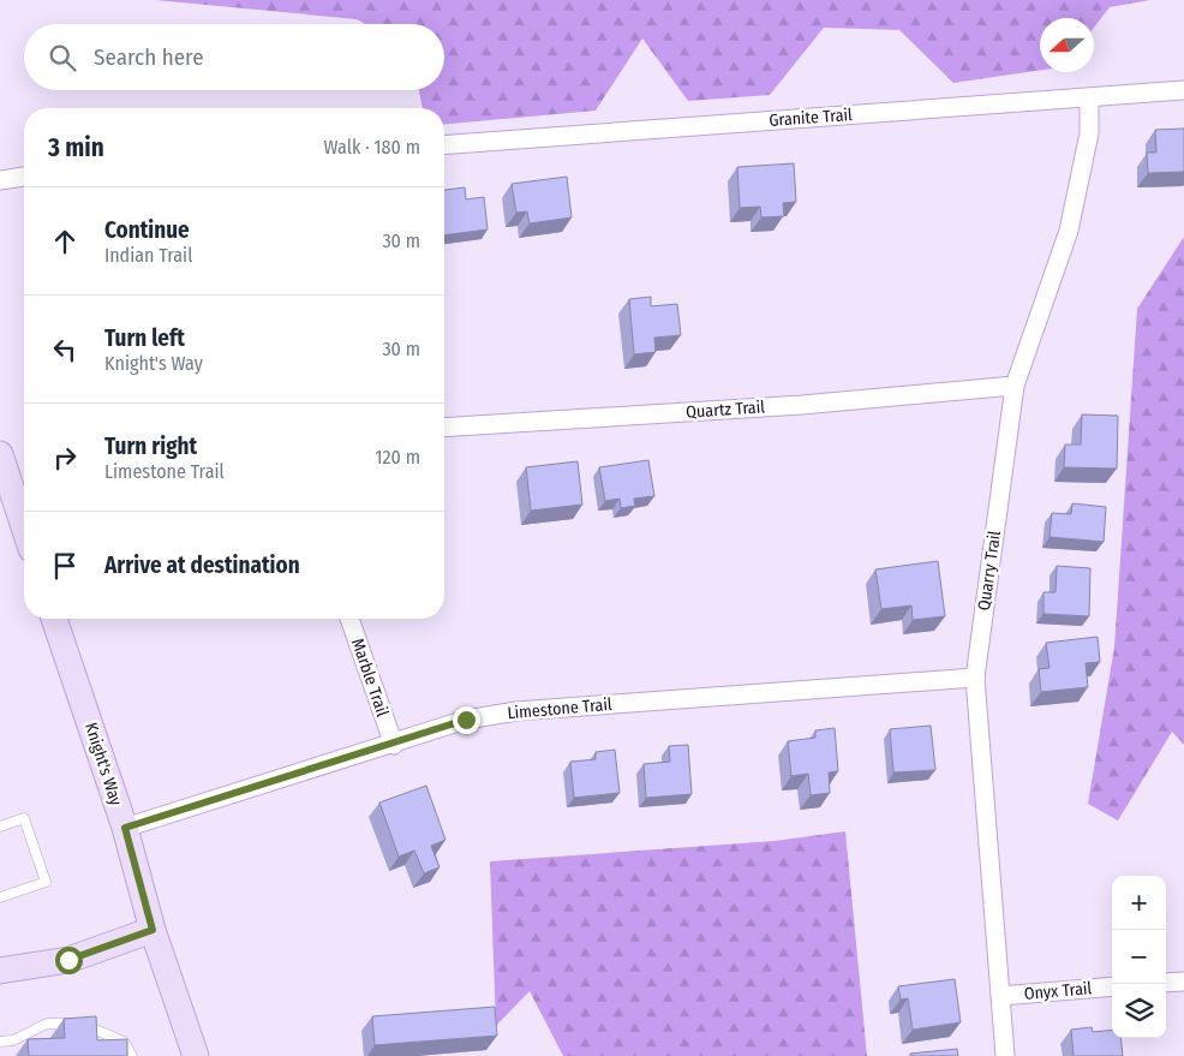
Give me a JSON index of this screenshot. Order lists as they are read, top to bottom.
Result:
{
  "streets": {
    "main road": ["Knight's Way"],
    "street": [
      "Granite Trail",
      "Quartz Trail",
      "Quarry Trail",
      "Marble Trail",
      "Limestone Trail",
      "Onyx Trail"
    ]
  },
  "crossings": [
    ["Granite Trail", "Quarry Trail"],
    ["Quartz Trail", "Quarry Trail"],
    ["Quarry Trail", "Limestone Trail"],
    ["Quarry Trail", "Onyx Trail"],
    ["Marble Trail", "Limestone Trail"],
    ["Limestone Trail", "Knight's Way"]
  ],
  "north": "left",
  "page": {
    "search": "Search here",
    "heading": ["3 min", "Walk · 180 m"],
    "list": [
      ["Continue", "Indian Trail", "30 m"],
      ["Turn left", "Knight's Way", "30 m"],
      ["Turn right", "Limestone Trail", "120 m"],
      "Arrive at destination"
    ],
    "map_buttons": ["+", "−"]
  }
}
